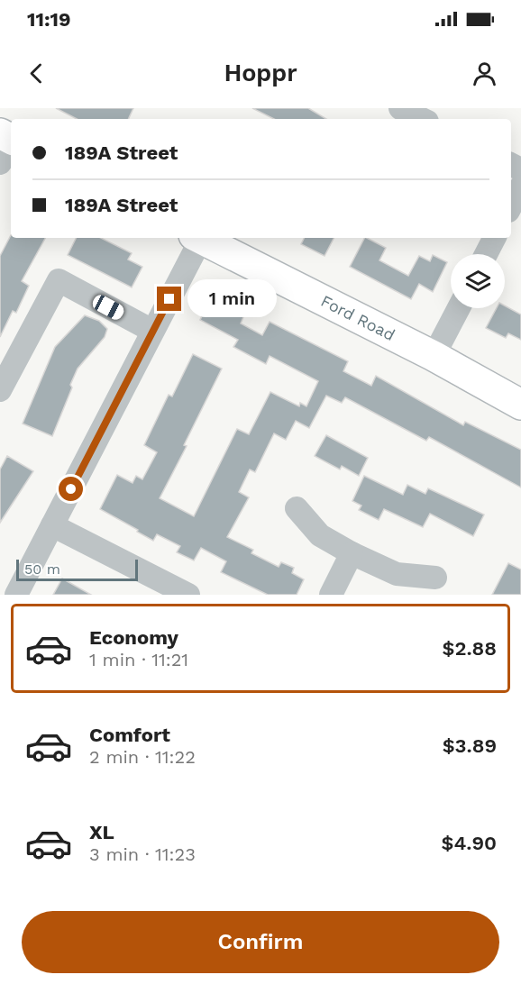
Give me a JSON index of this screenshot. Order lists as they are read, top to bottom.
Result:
{
  "streets": {
    "main road": ["Ford Road"]
  },
  "scale_bar": "50 m",
  "page": {
    "status": "11:19",
    "header": "Hoppr",
    "banner": ["189A Street", "189A Street"],
    "bubble": "1 min",
    "scale": "50 m",
    "list": [
      {
        "name": "Economy",
        "note": "1 min · 11:21",
        "value": "$2.88"
      },
      {
        "name": "Comfort",
        "note": "2 min · 11:22",
        "value": "$3.89"
      },
      {
        "name": "XL",
        "note": "3 min · 11:23",
        "value": "$4.90"
      }
    ],
    "buttons": "Confirm"
  }
}
